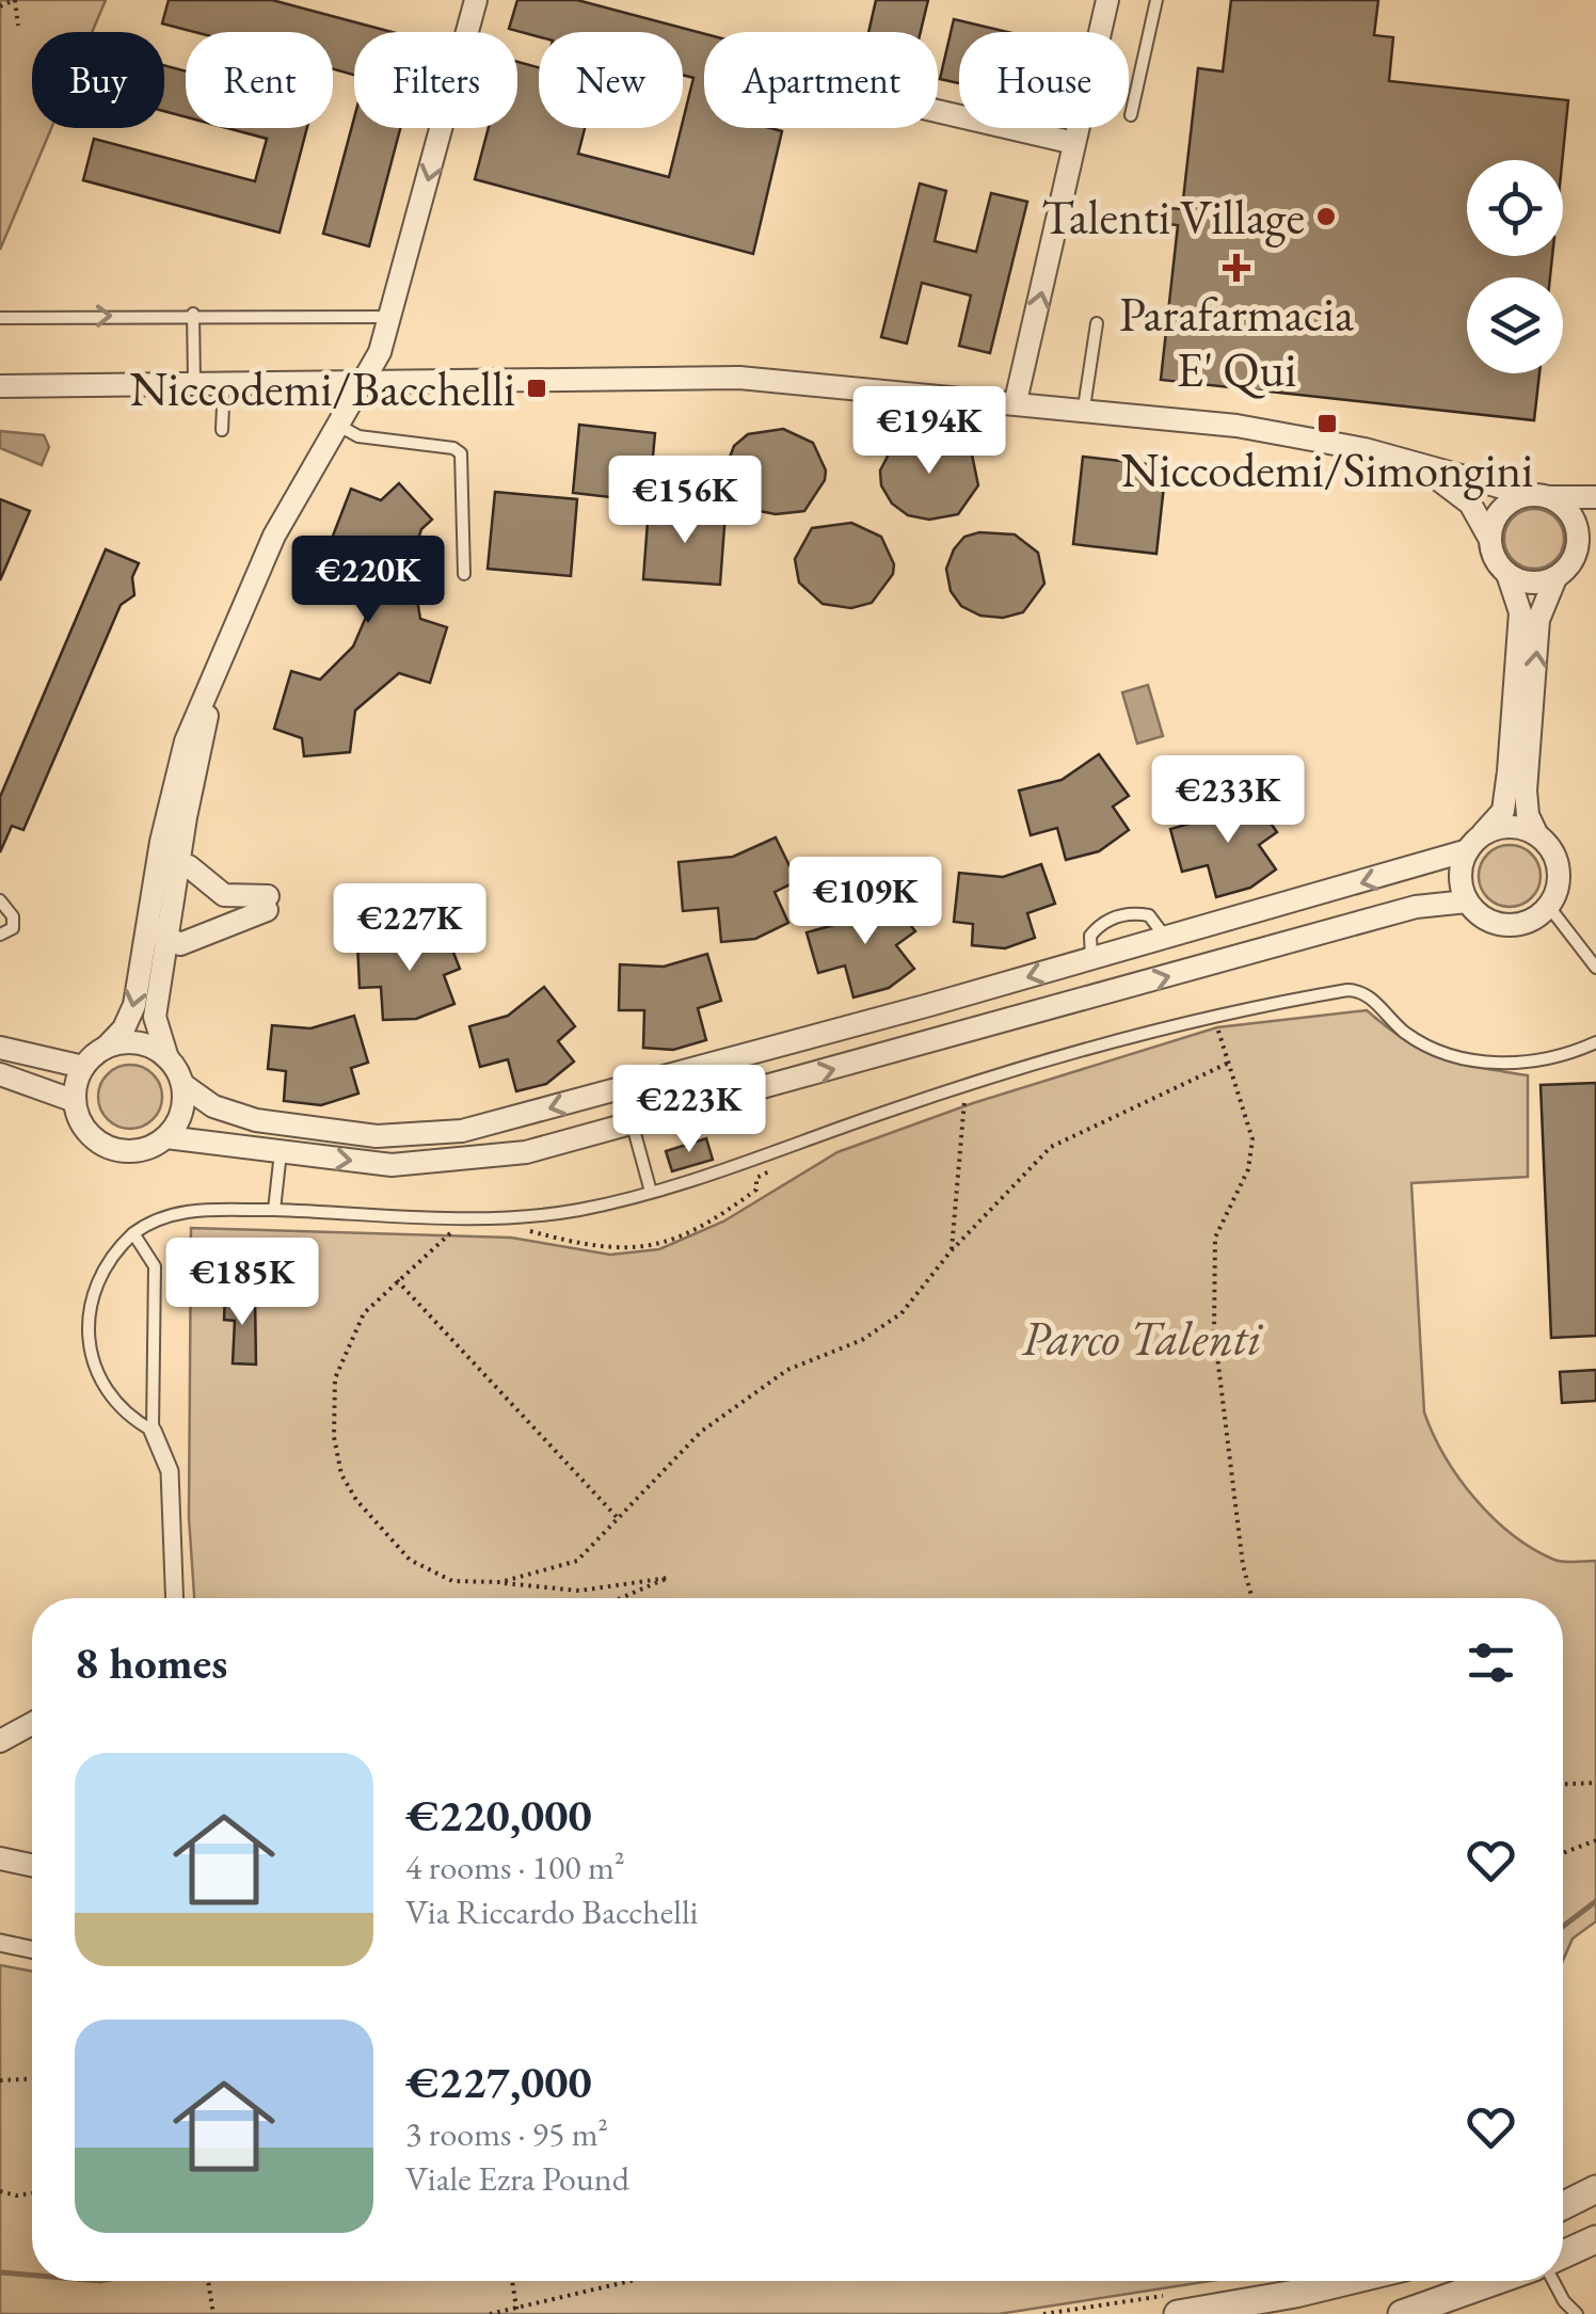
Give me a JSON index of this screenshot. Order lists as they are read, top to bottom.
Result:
{
  "parks": ["Parco Talenti"],
  "places": {
    "other": ["Talenti Village"],
    "health": ["Parafarmacia E' Qui"],
    "transit": ["Niccodemi/Bacchelli", "Niccodemi/Simongini"]
  },
  "page": {
    "chip": [
      "Buy",
      "Rent",
      "Filters",
      "New",
      "Apartment",
      "House"
    ],
    "price": [
      "€194K",
      "€156K",
      "€220K",
      "€233K",
      "€109K",
      "€227K",
      "€223K",
      "€185K"
    ],
    "heading": "8 homes",
    "list": [
      {
        "name": "€220,000",
        "note": "4 rooms · 100 m² · Via Riccardo Bacchelli"
      },
      {
        "name": "€227,000",
        "note": "3 rooms · 95 m² · Viale Ezra Pound"
      }
    ]
  }
}
